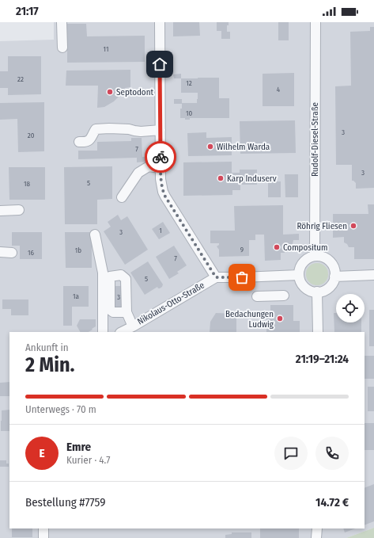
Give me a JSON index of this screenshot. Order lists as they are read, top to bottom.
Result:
{
  "streets": {
    "street": ["Rudolf-Diesel-Straße", "Nikolaus-Otto-Straße"]
  },
  "places": [
    "Septodont",
    "Wilhelm Warda",
    "Karp Induserv",
    "Röhrig Fliesen",
    "Compositum",
    "Bedachungen Ludwig"
  ],
  "house_numbers": [
    "11",
    "22",
    "12",
    "4",
    "10",
    "3",
    "20",
    "7",
    "3",
    "5",
    "18",
    "1",
    "3",
    "9",
    "1b",
    "16",
    "7",
    "5",
    "1a",
    "3"
  ],
  "page": {
    "status": "21:17",
    "heading": ["2 Min.", "Ankunft in", "21:19–21:24"],
    "panel": [
      "Emre",
      "Kurier · 4.7",
      "Bestellung #7759",
      "14.72 €"
    ],
    "bar": "Unterwegs · 70 m",
    "round": "E"
  }
}
